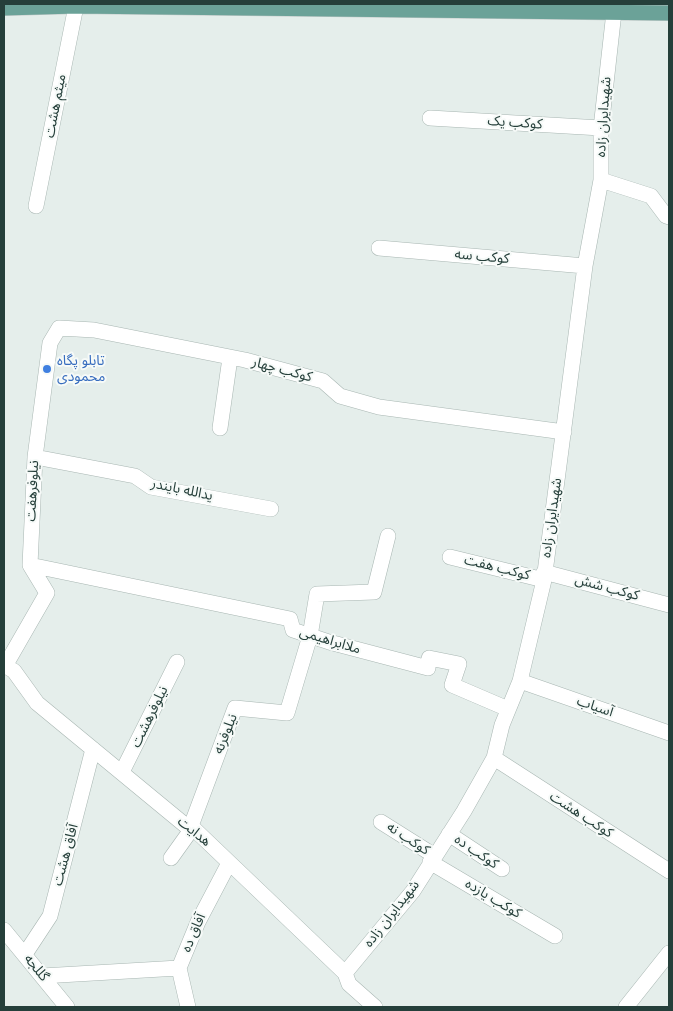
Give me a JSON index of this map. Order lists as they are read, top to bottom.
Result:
{
  "streets": {
    "street": [
      "میثم هشت",
      "شهیدایران زاده",
      "کوکب یک",
      "کوکب سه",
      "کوکب چهار",
      "یدالله بایندر",
      "نیلوفرهفت",
      "کوکب هفت",
      "کوکب شش",
      "ملاابراهیمی",
      "آسیاب",
      "نیلوفرهشت",
      "نیلوفرنه",
      "کوکب هشت",
      "هدایت",
      "کوکب نه",
      "کوکب ده",
      "آفاق هشت",
      "کوکب یازده",
      "آفاق ده",
      "گللجه"
    ]
  },
  "crossings": [
    ["شهیدایران زاده", "کوکب یک"],
    ["شهیدایران زاده", "کوکب سه"],
    ["شهیدایران زاده", "کوکب چهار"],
    ["شهیدایران زاده", "کوکب هفت"],
    ["شهیدایران زاده", "کوکب شش"],
    ["شهیدایران زاده", "ملاابراهیمی"],
    ["شهیدایران زاده", "آسیاب"],
    ["شهیدایران زاده", "کوکب هشت"],
    ["شهیدایران زاده", "هدایت"],
    ["شهیدایران زاده", "کوکب نه"],
    ["شهیدایران زاده", "کوکب ده"],
    ["شهیدایران زاده", "کوکب یازده"],
    ["کوکب چهار", "نیلوفرهفت"],
    ["یدالله بایندر", "نیلوفرهفت"],
    ["نیلوفرهفت", "ملاابراهیمی"],
    ["کوکب هفت", "کوکب شش"],
    ["ملاابراهیمی", "نیلوفرنه"],
    ["نیلوفرهشت", "هدایت"],
    ["نیلوفرنه", "هدایت"],
    ["هدایت", "آفاق هشت"],
    ["هدایت", "آفاق ده"],
    ["کوکب نه", "کوکب یازده"],
    ["آفاق هشت", "گللجه"]
  ],
  "places": ["تابلو پگاه محمودی"]
}
